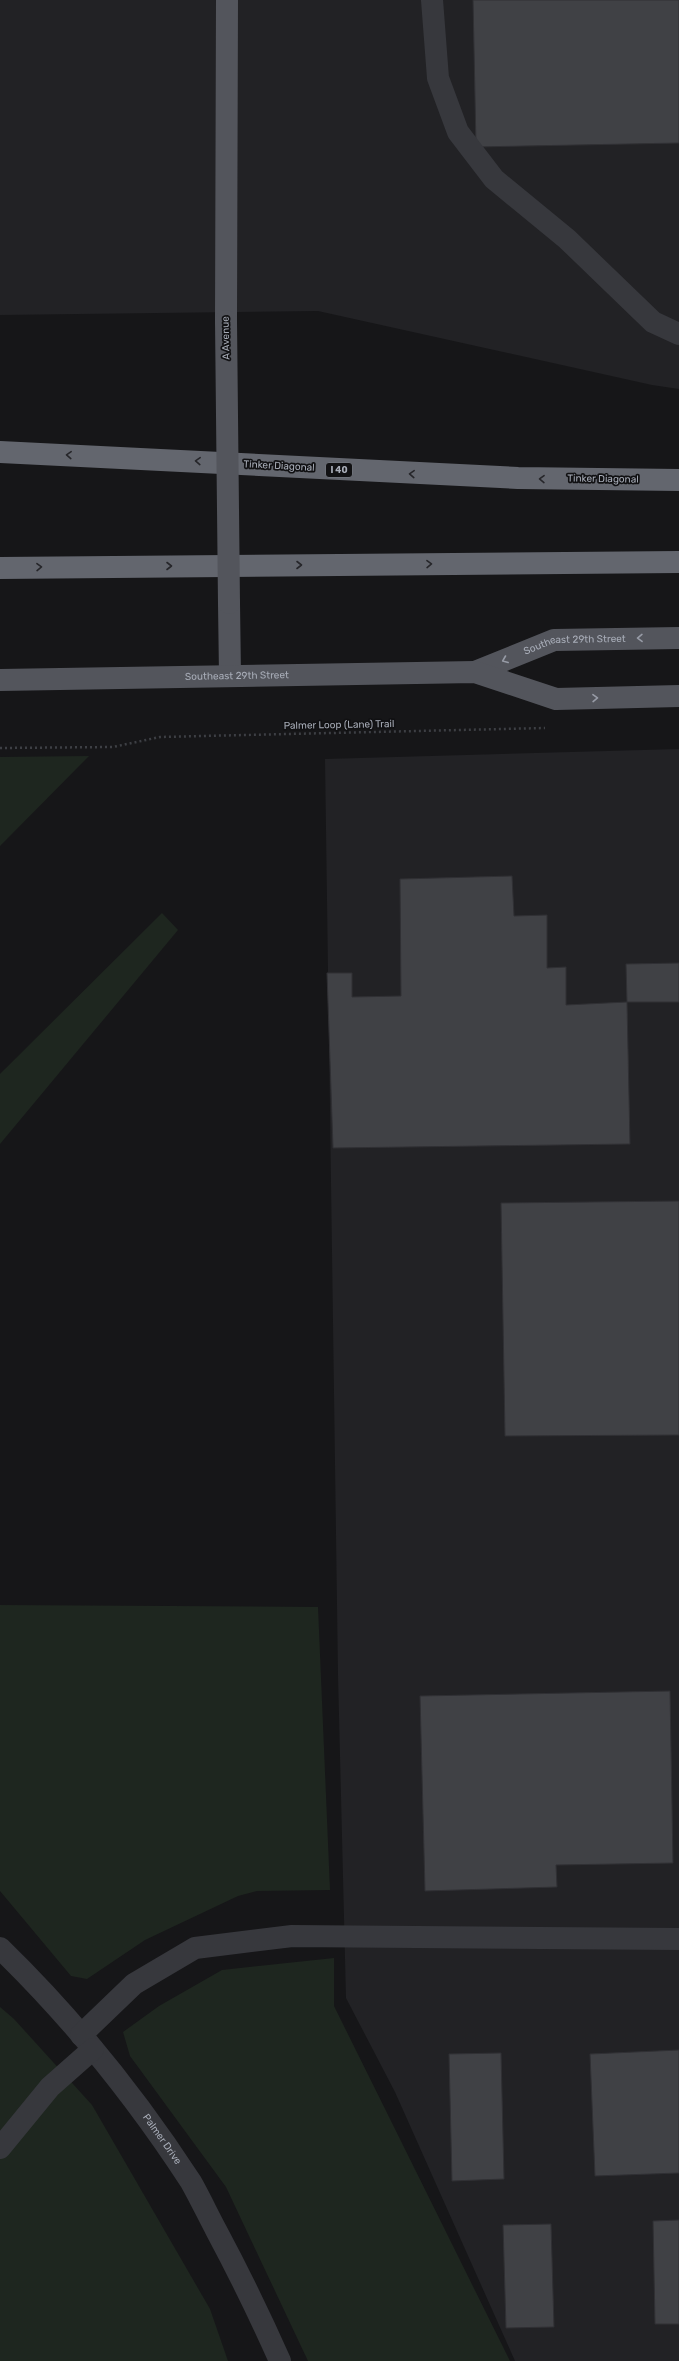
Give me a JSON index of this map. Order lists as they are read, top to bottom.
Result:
{
  "streets": {
    "highway": ["Tinker Diagonal", "I 40"],
    "main road": ["A Avenue", "Southeast 29th Street"],
    "street": ["Palmer Drive"],
    "path": ["Palmer Loop (Lane) Trail"]
  },
  "crossings": [
    ["A Avenue", "Southeast 29th Street"]
  ]
}
